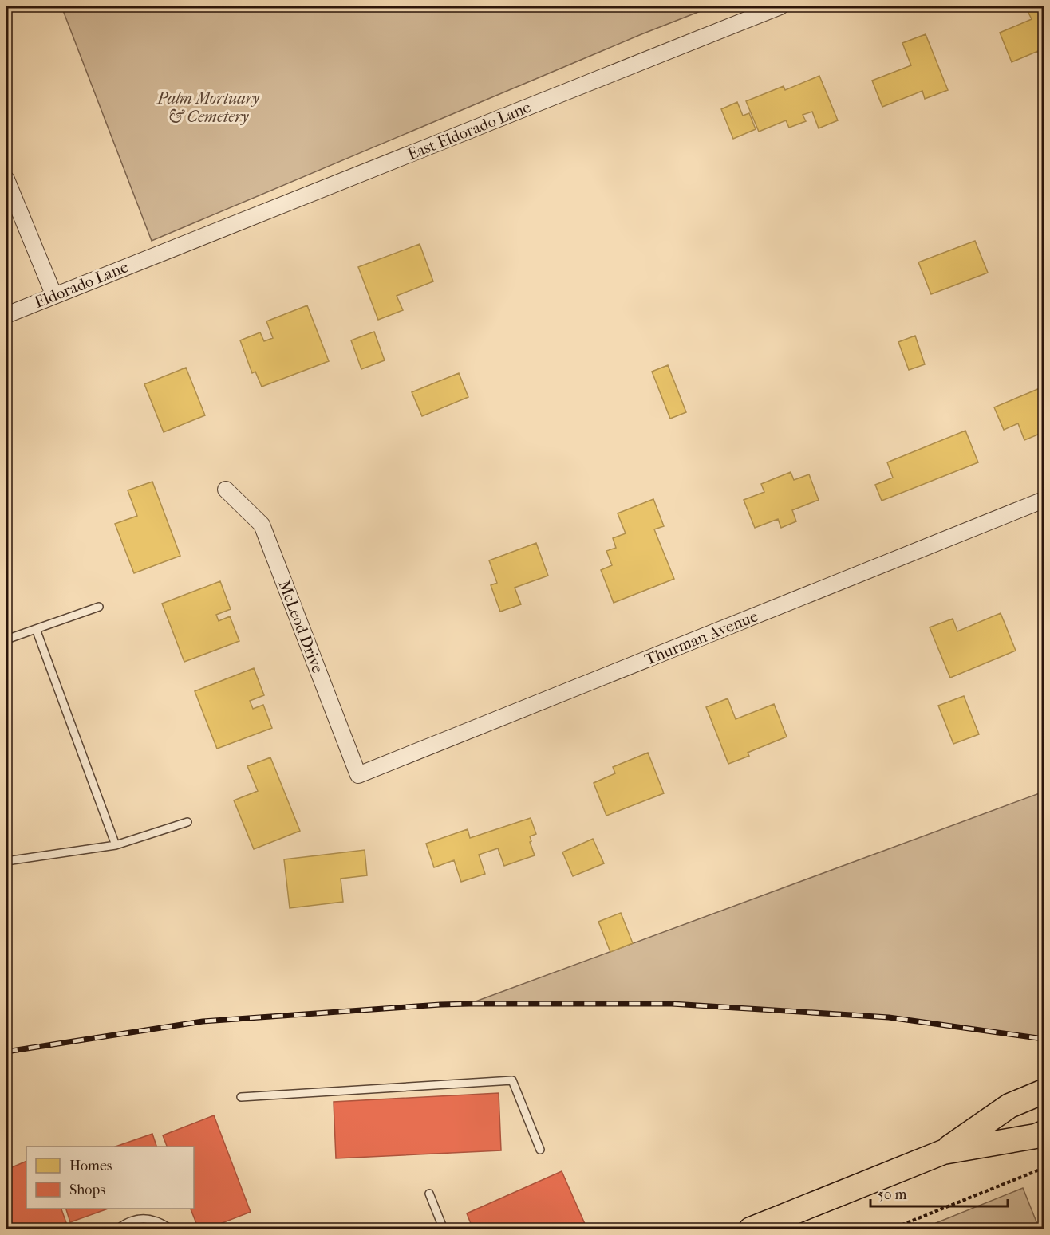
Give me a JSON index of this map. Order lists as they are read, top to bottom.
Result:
{
  "streets": {
    "street": [
      "East Eldorado Lane",
      "Eldorado Lane",
      "McLeod Drive",
      "Thurman Avenue"
    ]
  },
  "crossings": [
    ["East Eldorado Lane", "Eldorado Lane"],
    ["McLeod Drive", "Thurman Avenue"]
  ],
  "parks": ["Palm Mortuary & Cemetery"],
  "legend": ["Homes", "Shops"],
  "scale_bar": "50 m"
}
